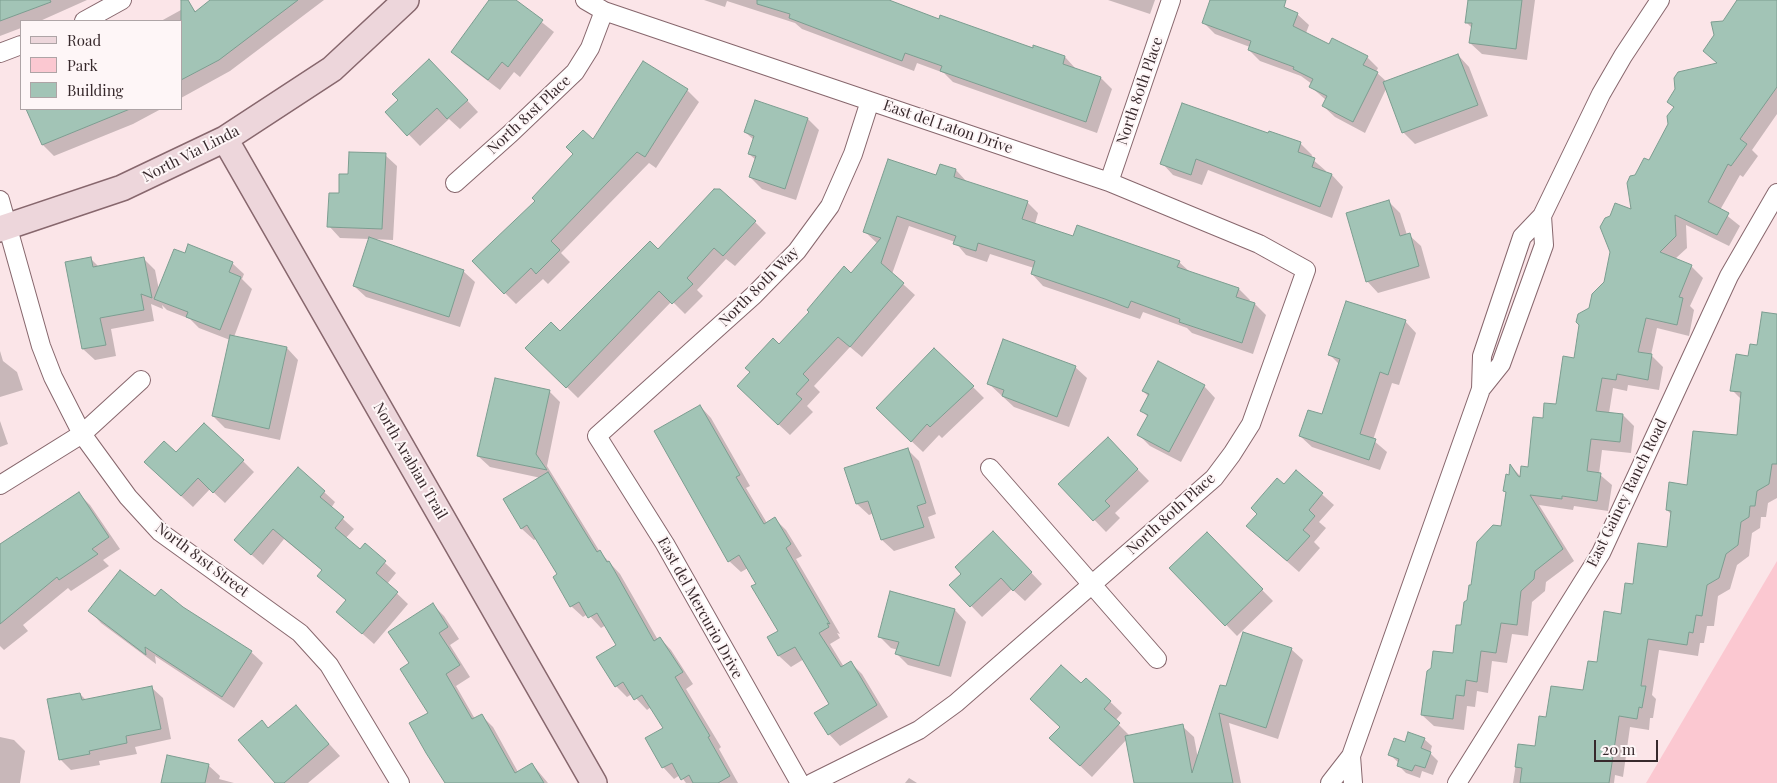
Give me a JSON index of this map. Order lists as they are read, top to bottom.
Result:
{
  "streets": {
    "street": [
      "North 80th Place",
      "North 81st Place",
      "East del Laton Drive",
      "North Via Linda",
      "North 80th Way",
      "North Arabian Trail",
      "East Gainey Ranch Road",
      "North 81st Street",
      "East del Mercurio Drive"
    ]
  },
  "crossings": [
    ["North 80th Place", "East del Laton Drive"],
    ["North 81st Place", "East del Laton Drive"],
    ["East del Laton Drive", "North 80th Way"],
    ["North Via Linda", "North Arabian Trail"],
    ["North Via Linda", "North 81st Street"],
    ["North 80th Way", "East del Mercurio Drive"]
  ],
  "legend": ["Road", "Park", "Building"],
  "scale_bar": "20 m"
}
